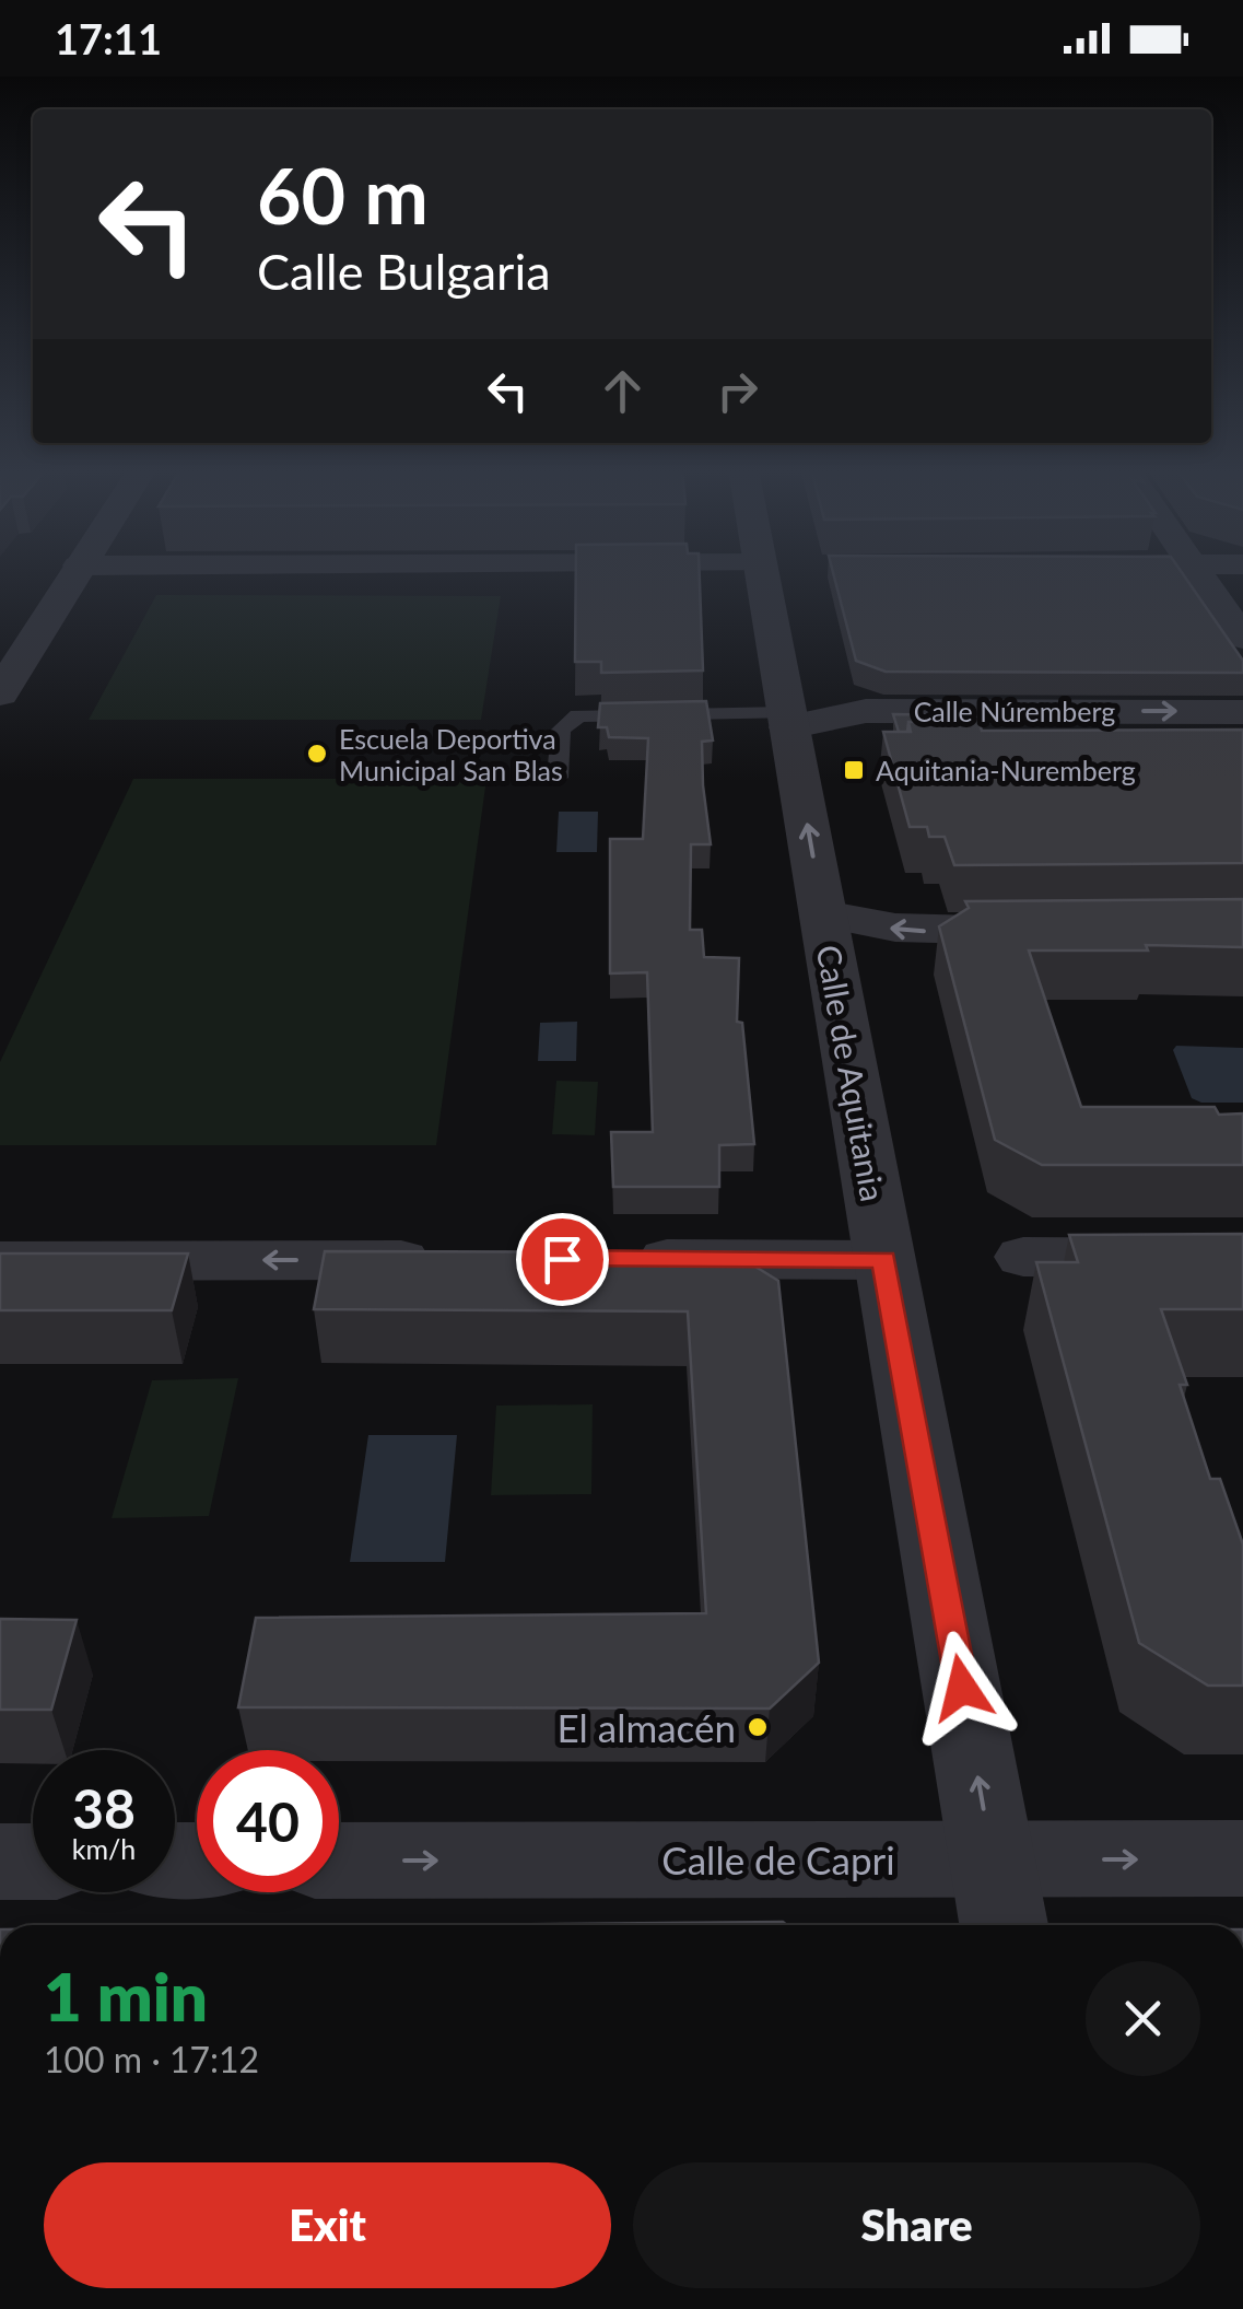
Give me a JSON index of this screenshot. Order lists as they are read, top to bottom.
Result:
{
  "streets": {
    "street": ["Calle Núremberg", "Calle de Aquitania", "Calle de Capri"]
  },
  "crossings": [
    ["Calle Núremberg", "Calle de Aquitania"],
    ["Calle de Aquitania", "Calle de Capri"]
  ],
  "one_way": ["Calle de Aquitania", "Calle de Capri"],
  "places": {
    "other": ["Escuela Deportiva Municipal San Blas", "El almacén"],
    "transit": ["Aquitania-Nuremberg"]
  },
  "page": {
    "status": "17:11",
    "turn": ["60 m", "Calle Bulgaria"],
    "speed": "38 km/h",
    "limit": "40",
    "heading": ["1 min", "100 m · 17:12"],
    "buttons": ["Exit", "Share"]
  }
}
